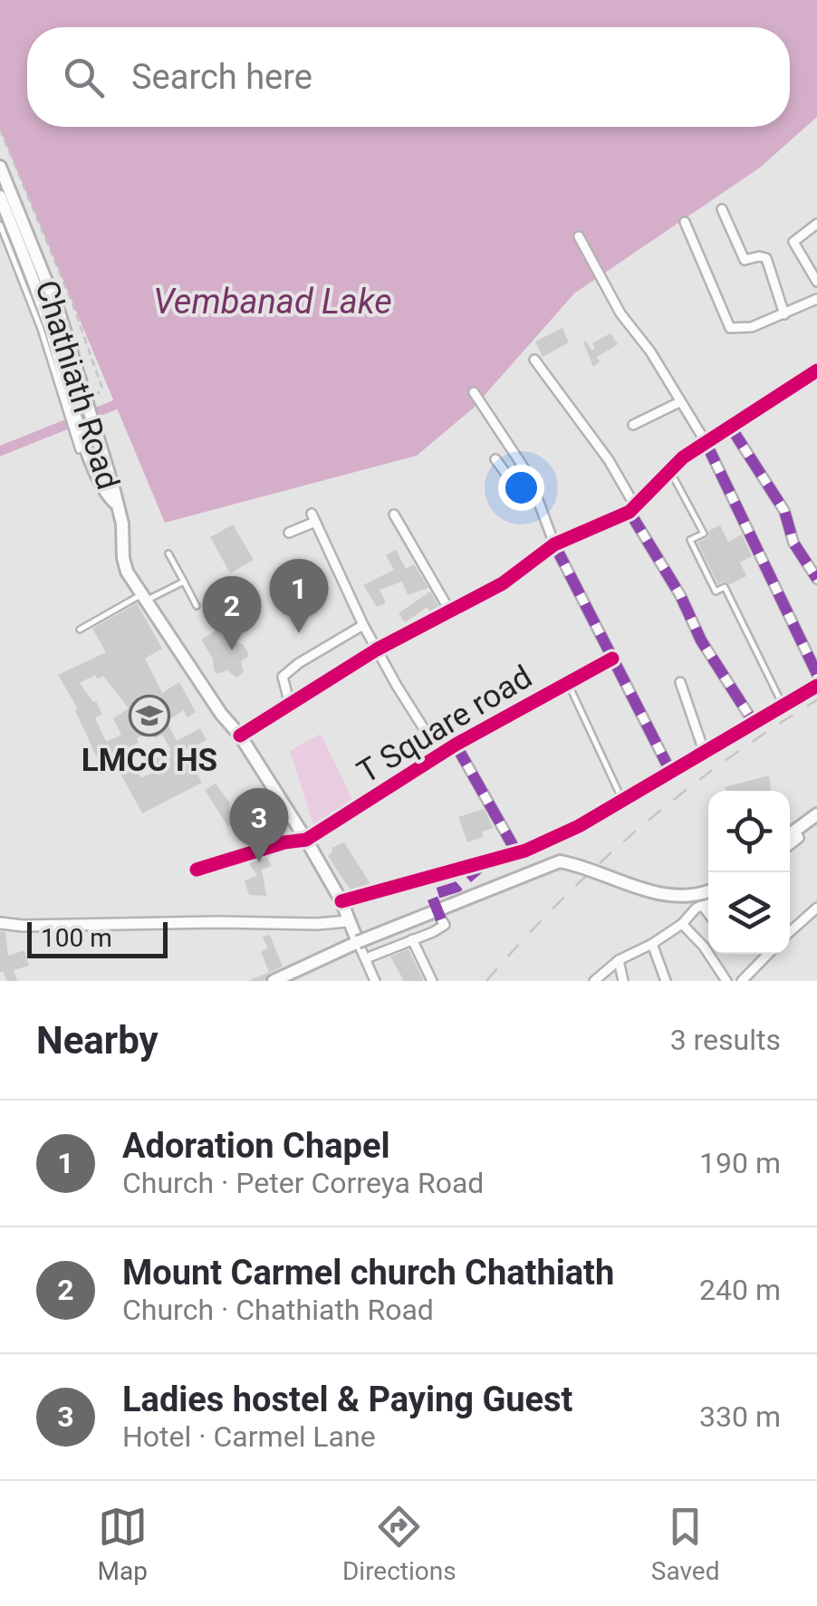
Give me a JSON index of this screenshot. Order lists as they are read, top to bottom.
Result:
{
  "streets": {
    "main road": ["Chathiath Road"],
    "street": ["T Square road"]
  },
  "water": ["Vembanad Lake"],
  "places": {
    "school or university": ["LMCC HS"]
  },
  "scale_bar": "100 m",
  "page": {
    "search": "Search here",
    "pins": ["1", "2", "3"],
    "scale": "100 m",
    "heading": ["Nearby", "3 results"],
    "list": [
      {
        "mark": "1",
        "name": "Adoration Chapel",
        "note": "Church · Peter Correya Road",
        "value": "190 m"
      },
      {
        "mark": "2",
        "name": "Mount Carmel church Chathiath",
        "note": "Church · Chathiath Road",
        "value": "240 m"
      },
      {
        "mark": "3",
        "name": "Ladies hostel & Paying Guest",
        "note": "Hotel · Carmel Lane",
        "value": "330 m"
      }
    ],
    "nav": ["Map", "Directions", "Saved"]
  }
}
